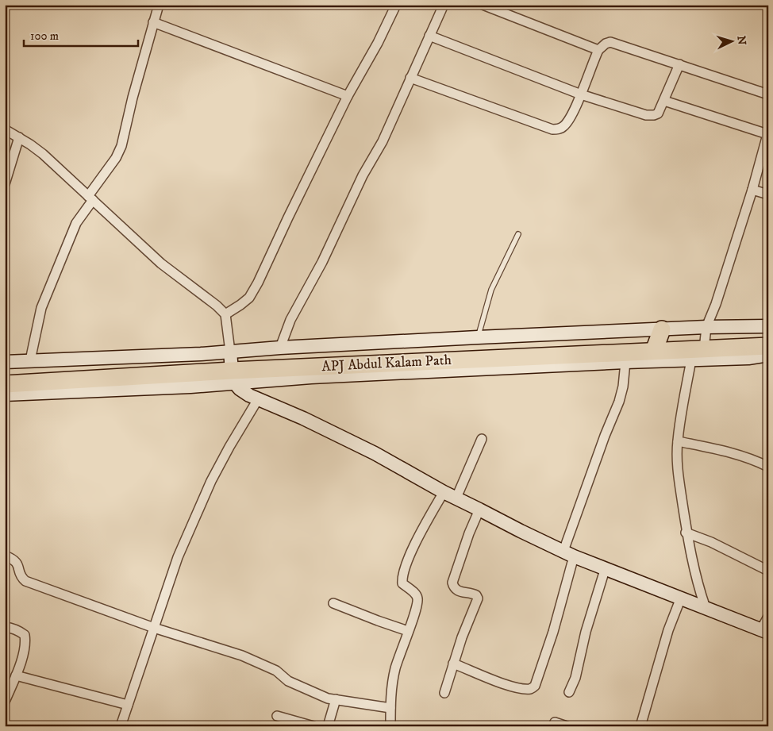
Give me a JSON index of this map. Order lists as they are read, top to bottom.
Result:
{
  "streets": {
    "highway": ["APJ Abdul Kalam Path"]
  },
  "scale_bar": "100 m",
  "north": "right"
}
